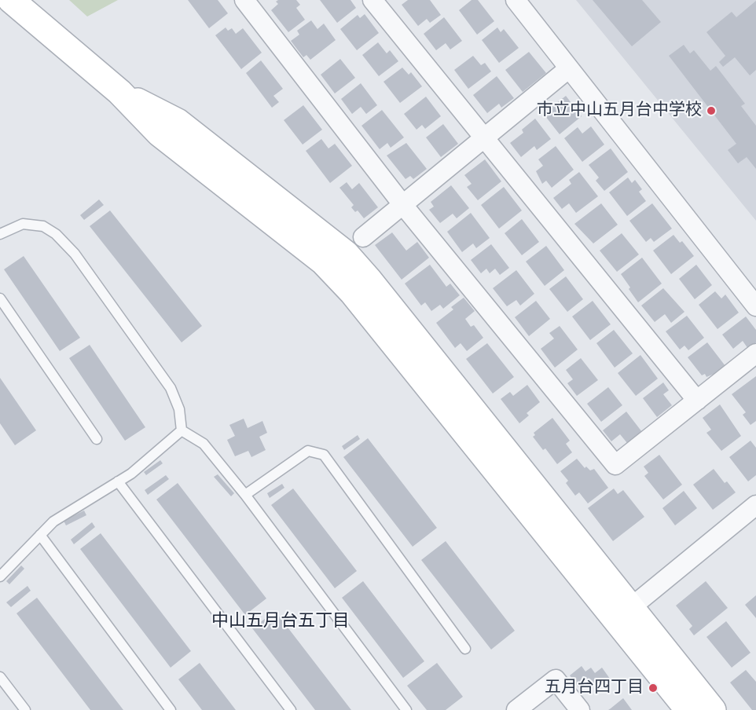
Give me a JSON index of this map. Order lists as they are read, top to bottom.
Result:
{
  "districts": ["中山五月台五丁目"],
  "places": ["市立中山五月台中学校", "五月台四丁目"]
}
